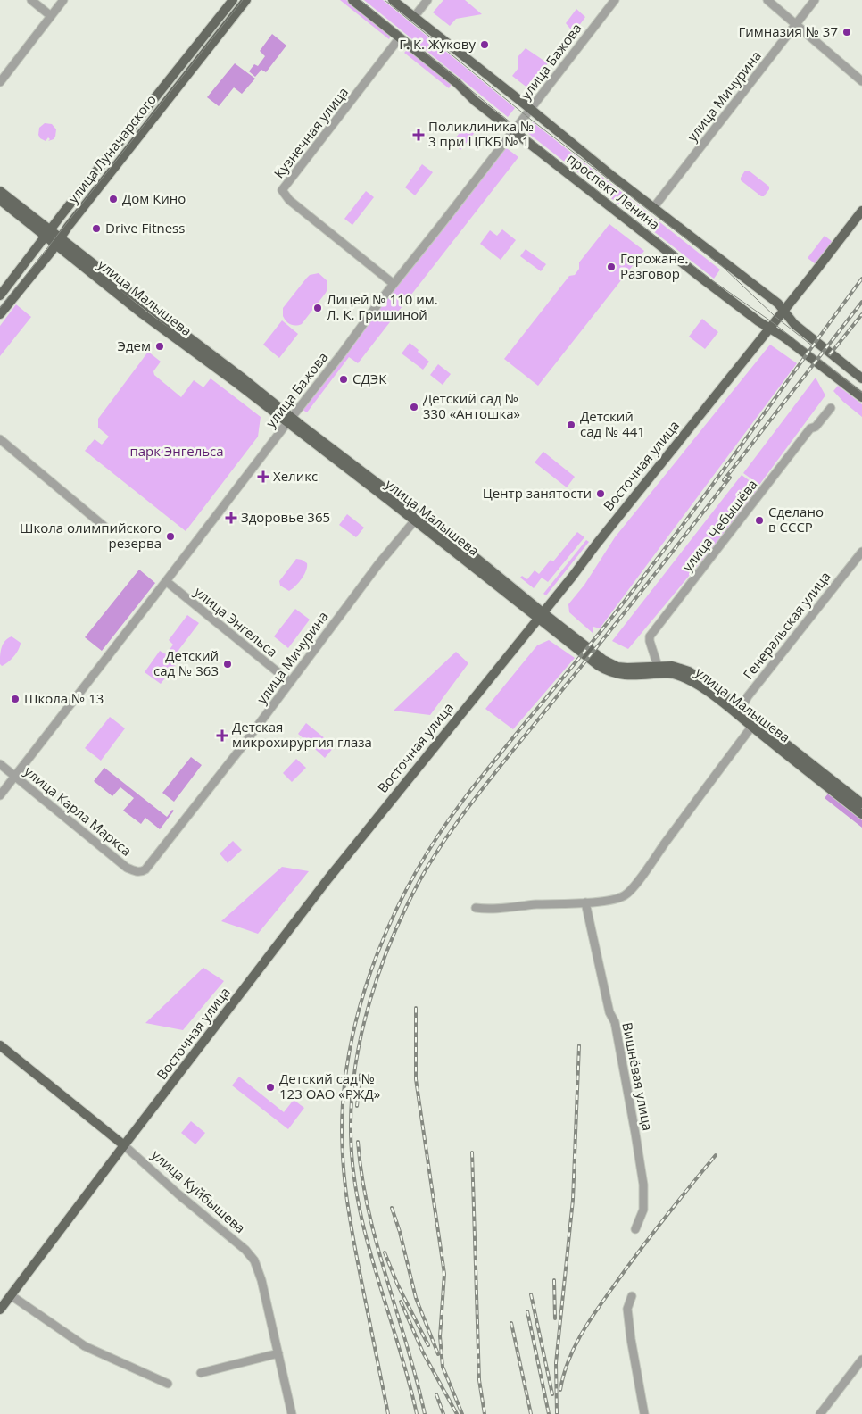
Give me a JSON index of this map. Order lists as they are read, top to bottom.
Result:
{
  "streets": {
    "main road": [
      "улица Луначарского",
      "проспект Ленина",
      "улица Малышева",
      "Восточная улица",
      "улица Куйбышева"
    ],
    "street": [
      "улица Бажова",
      "улица Мичурина",
      "Кузнечная улица",
      "улица Чебышёва",
      "улица Энгельса",
      "Генеральская улица",
      "улица Карла Маркса",
      "Вишнёвая улица"
    ]
  },
  "crossings": [
    ["улица Бажова", "Кузнечная улица"],
    ["улица Бажова", "проспект Ленина"],
    ["улица Бажова", "улица Малышева"],
    ["улица Бажова", "улица Энгельса"],
    ["улица Бажова", "улица Карла Маркса"],
    ["улица Мичурина", "проспект Ленина"],
    ["улица Мичурина", "улица Малышева"],
    ["улица Мичурина", "улица Энгельса"],
    ["улица Мичурина", "улица Карла Маркса"],
    ["Кузнечная улица", "проспект Ленина"],
    ["улица Луначарского", "улица Малышева"],
    ["проспект Ленина", "Восточная улица"],
    ["улица Малышева", "Восточная улица"],
    ["улица Малышева", "улица Чебышёва"],
    ["улица Малышева", "Генеральская улица"],
    ["Восточная улица", "улица Куйбышева"]
  ],
  "parks": ["парк Энгельса"],
  "places": {
    "other": [
      "Гимназия № 37",
      "Г. К. Жукову",
      "Дом Кино",
      "Drive Fitness",
      "Горожане. Разговор",
      "Лицей № 110 им. Л. К. Гришиной",
      "Эдем",
      "СДЭК",
      "Детский сад № 330 «Антошка»",
      "Детский сад № 441",
      "Центр занятости",
      "Сделано в СССР",
      "Школа олимпийского резерва",
      "Детский сад № 363",
      "Школа № 13",
      "Детский сад № 123 ОАО «РЖД»"
    ],
    "health": [
      "Поликлиника № 3 при ЦГКБ № 1",
      "Хеликс",
      "Здоровье 365",
      "Детская микрохирургия глаза"
    ]
  }
}
